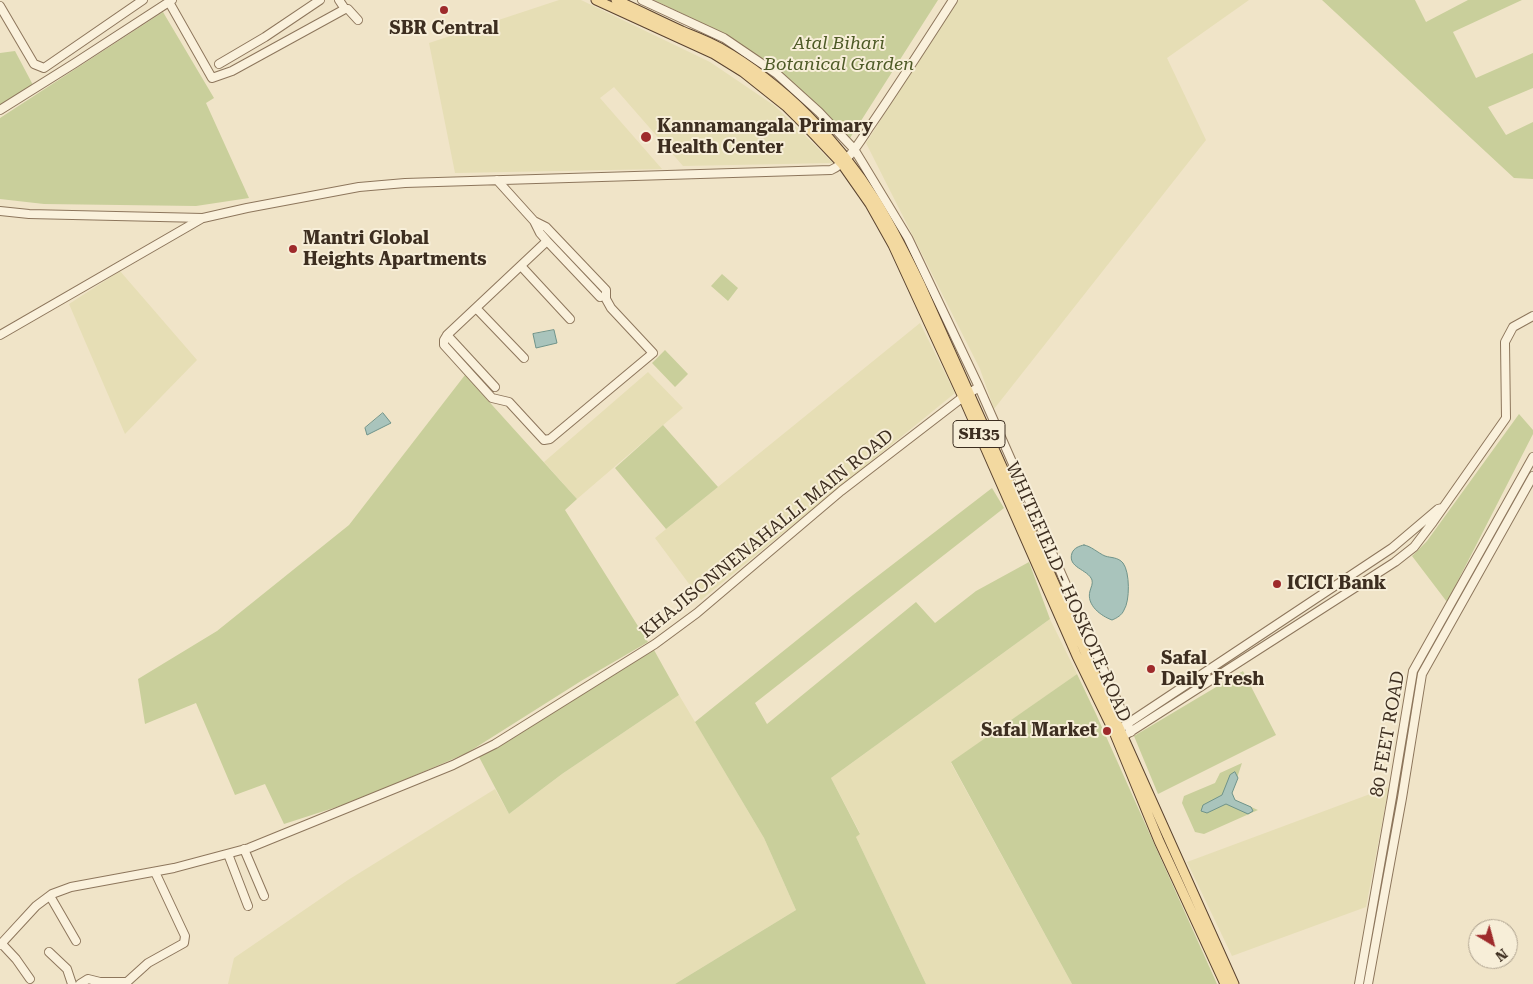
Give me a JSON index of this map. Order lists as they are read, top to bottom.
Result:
{
  "streets": {
    "main road": ["SH35", "WHITEFIELD - HOSKOTE ROAD"],
    "street": ["KHAJISONNENAHALLI MAIN ROAD", "80 FEET ROAD"]
  },
  "crossings": [
    ["KHAJISONNENAHALLI MAIN ROAD", "WHITEFIELD - HOSKOTE ROAD"]
  ],
  "parks": ["Atal Bihari Botanical Garden"],
  "places": [
    "SBR Central",
    "Kannamangala Primary Health Center",
    "Mantri Global Heights Apartments",
    "ICICI Bank",
    "Safal Daily Fresh",
    "Safal Market"
  ],
  "north": "bottom right"
}
